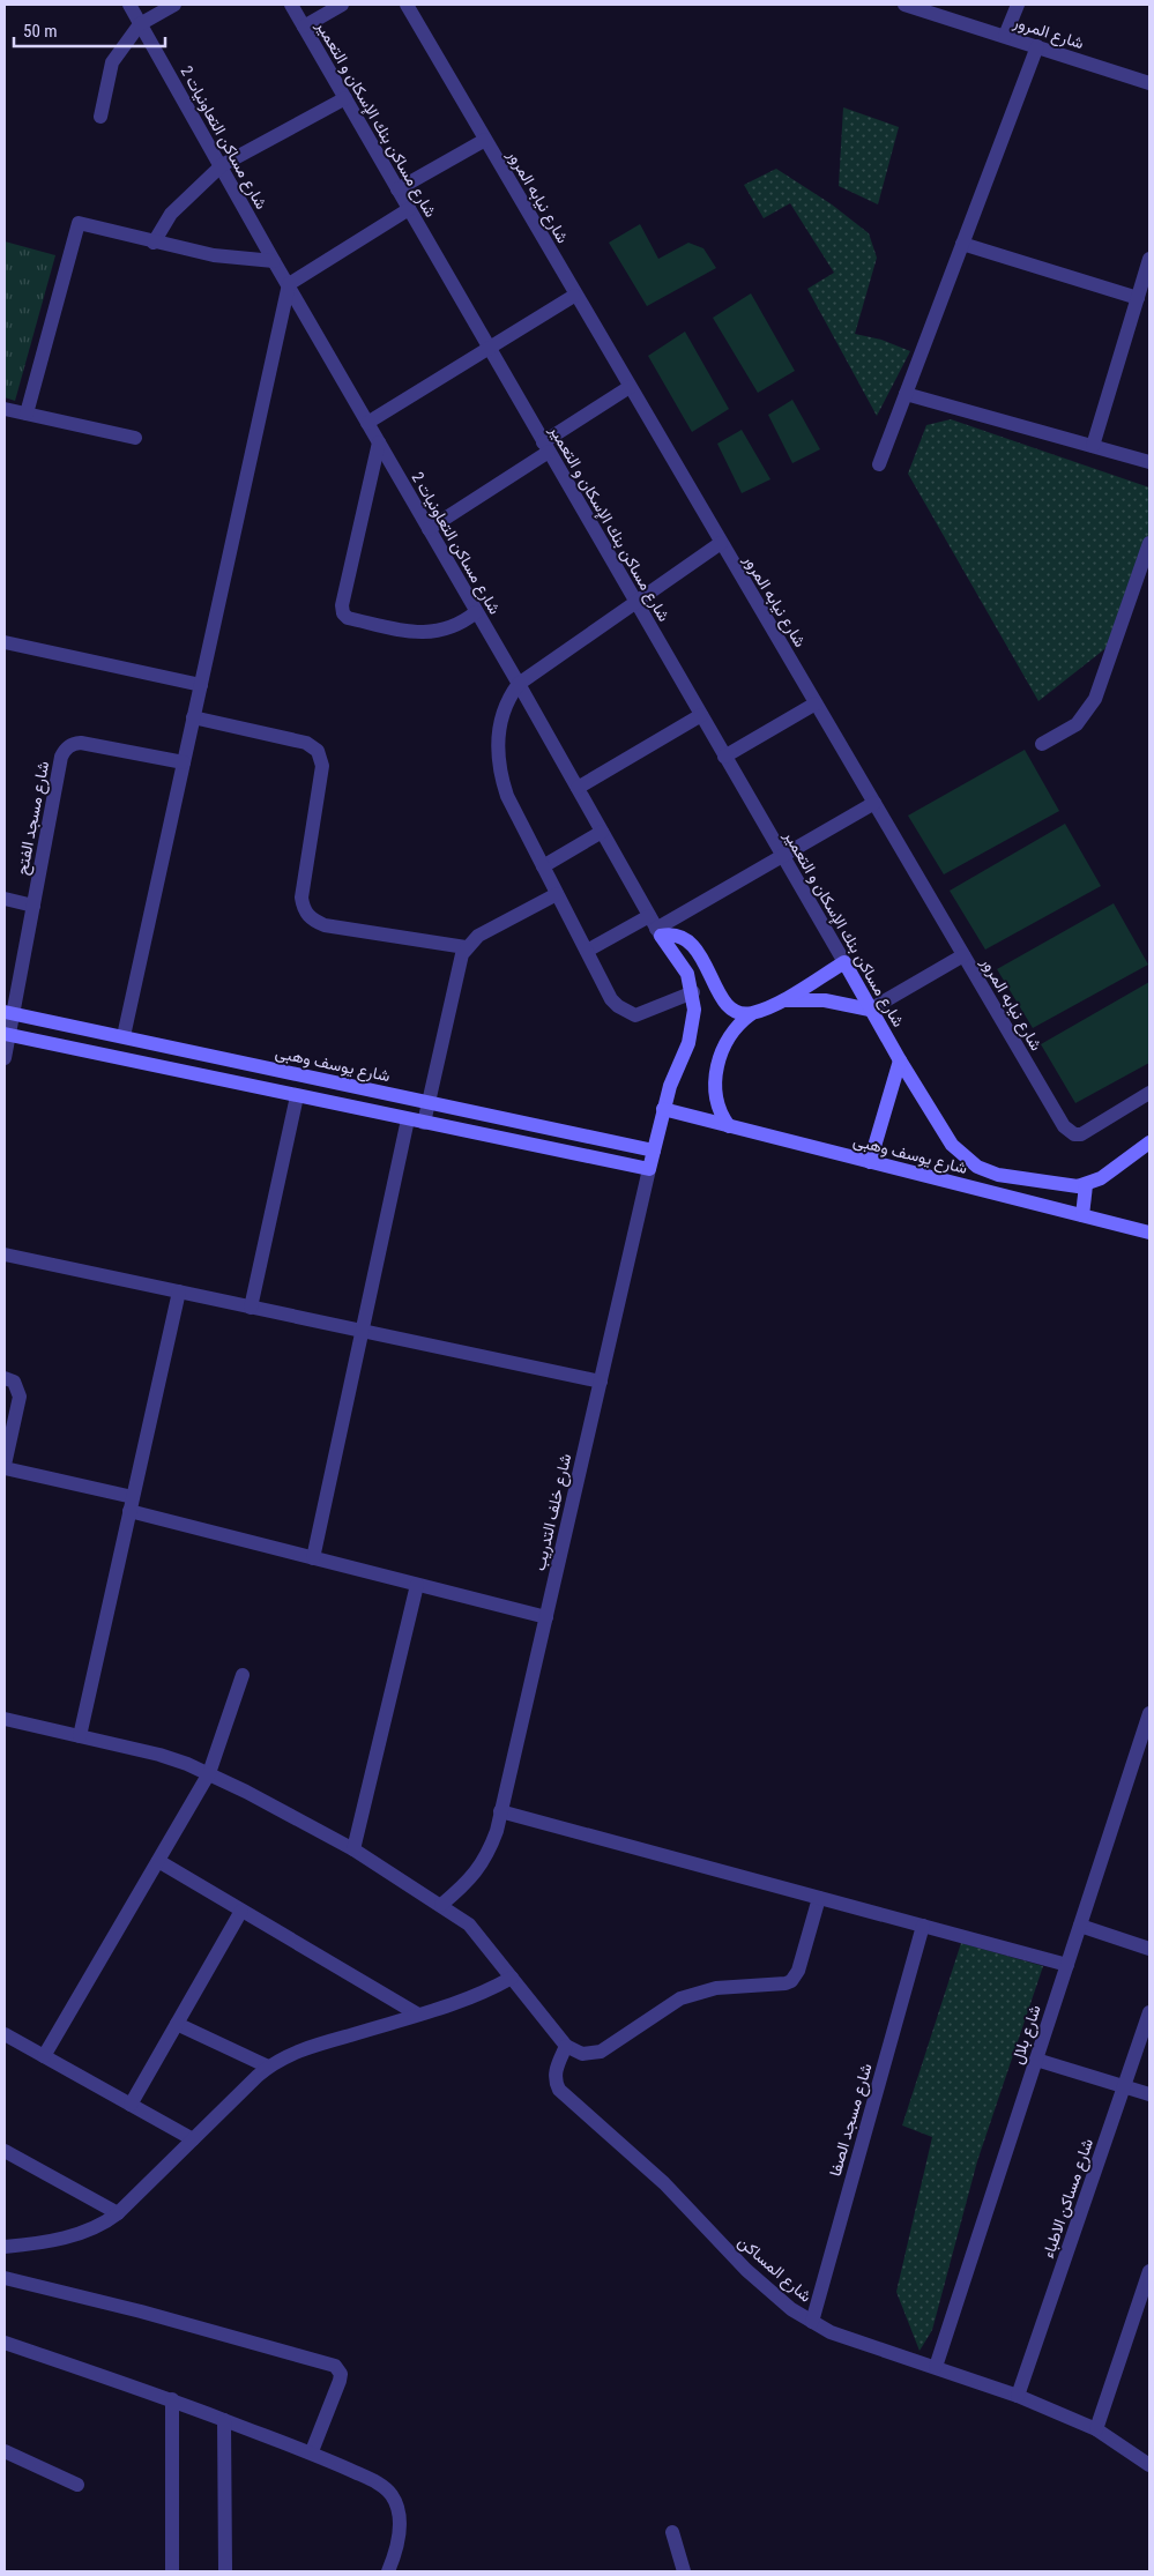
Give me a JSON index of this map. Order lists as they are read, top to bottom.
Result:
{
  "streets": {
    "street": [
      "شارع المرور",
      "شارع مساكن بنك الإسكان و التعمير",
      "شارع مساكن التعاونيات 2",
      "شارع نيابه المرور",
      "شارع مسجد الفتح",
      "شارع يوسف وهبى",
      "شارع خلف التدريب",
      "شارع بلال",
      "شارع مسجد الصفا",
      "شارع مساكن الاطباء",
      "شارع المساكن"
    ]
  },
  "crossings": [
    ["شارع مساكن بنك الإسكان و التعمير", "شارع يوسف وهبى"],
    ["شارع مساكن التعاونيات 2", "شارع يوسف وهبى"],
    ["شارع مساكن التعاونيات 2", "شارع خلف التدريب"],
    ["شارع مسجد الفتح", "شارع يوسف وهبى"],
    ["شارع يوسف وهبى", "شارع خلف التدريب"],
    ["شارع بلال", "شارع المساكن"],
    ["شارع مسجد الصفا", "شارع المساكن"],
    ["شارع مساكن الاطباء", "شارع المساكن"]
  ],
  "scale_bar": "50 m"
}
